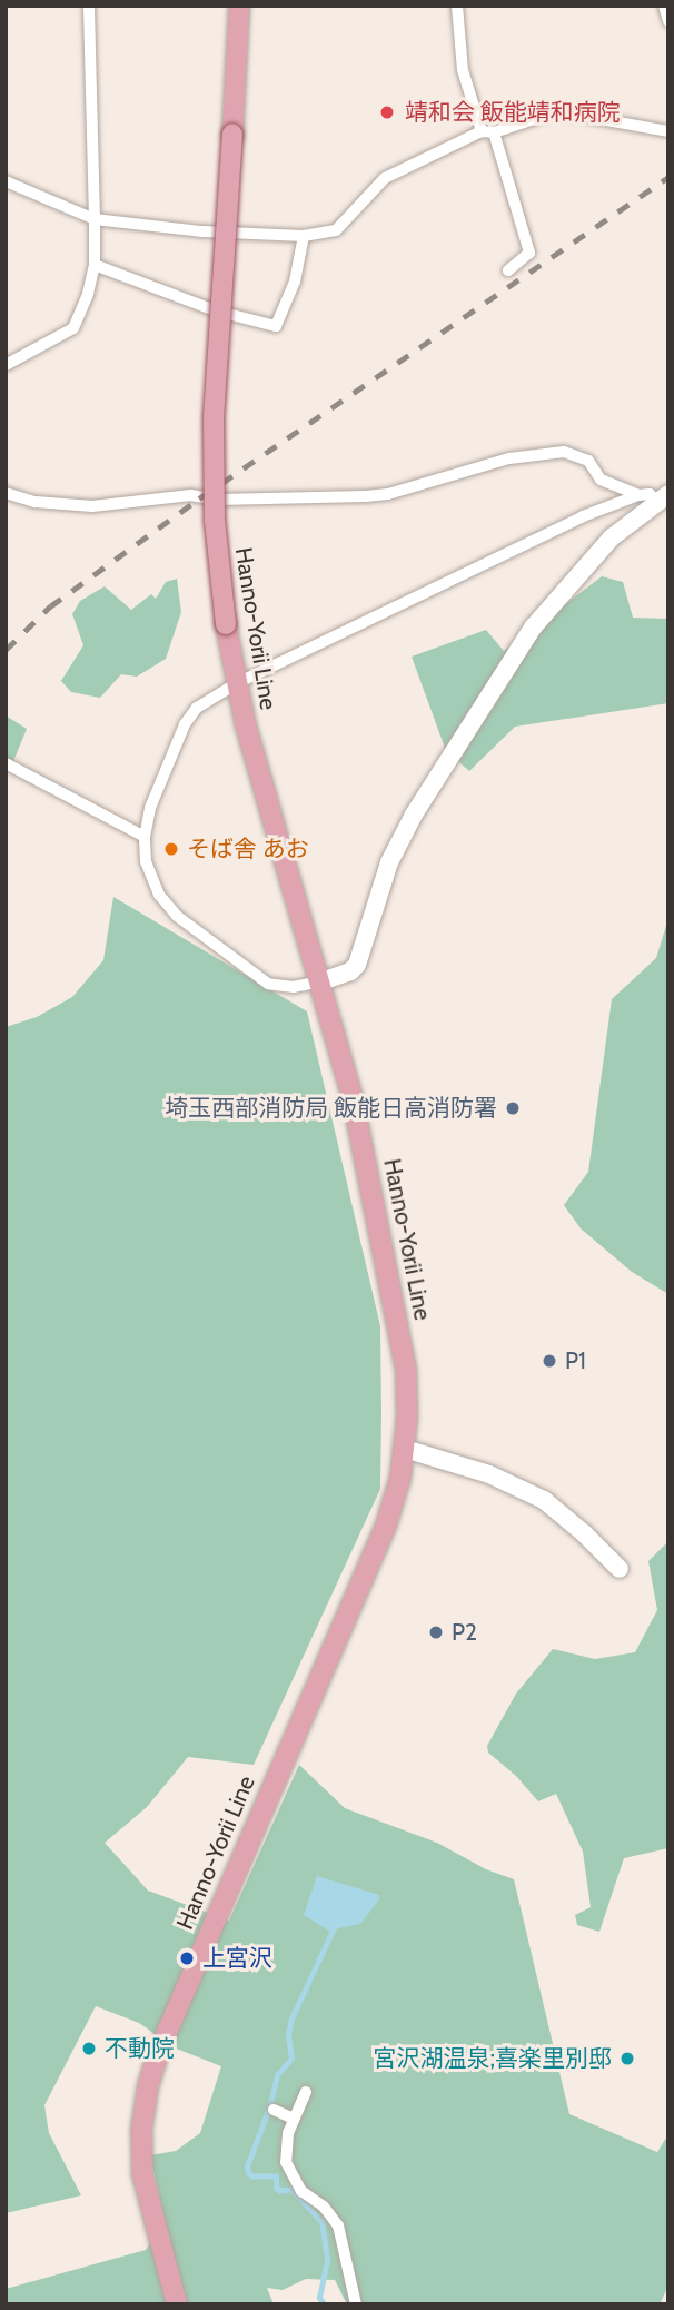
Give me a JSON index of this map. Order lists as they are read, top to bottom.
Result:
{
  "streets": {
    "main road": ["Hanno-Yorii Line"]
  },
  "places": [
    "靖和会 飯能靖和病院",
    "そば舎 あお",
    "埼玉西部消防局 飯能日高消防署",
    "P1",
    "P2",
    "上宮沢",
    "不動院",
    "宮沢湖温泉;喜楽里別邸"
  ]
}
